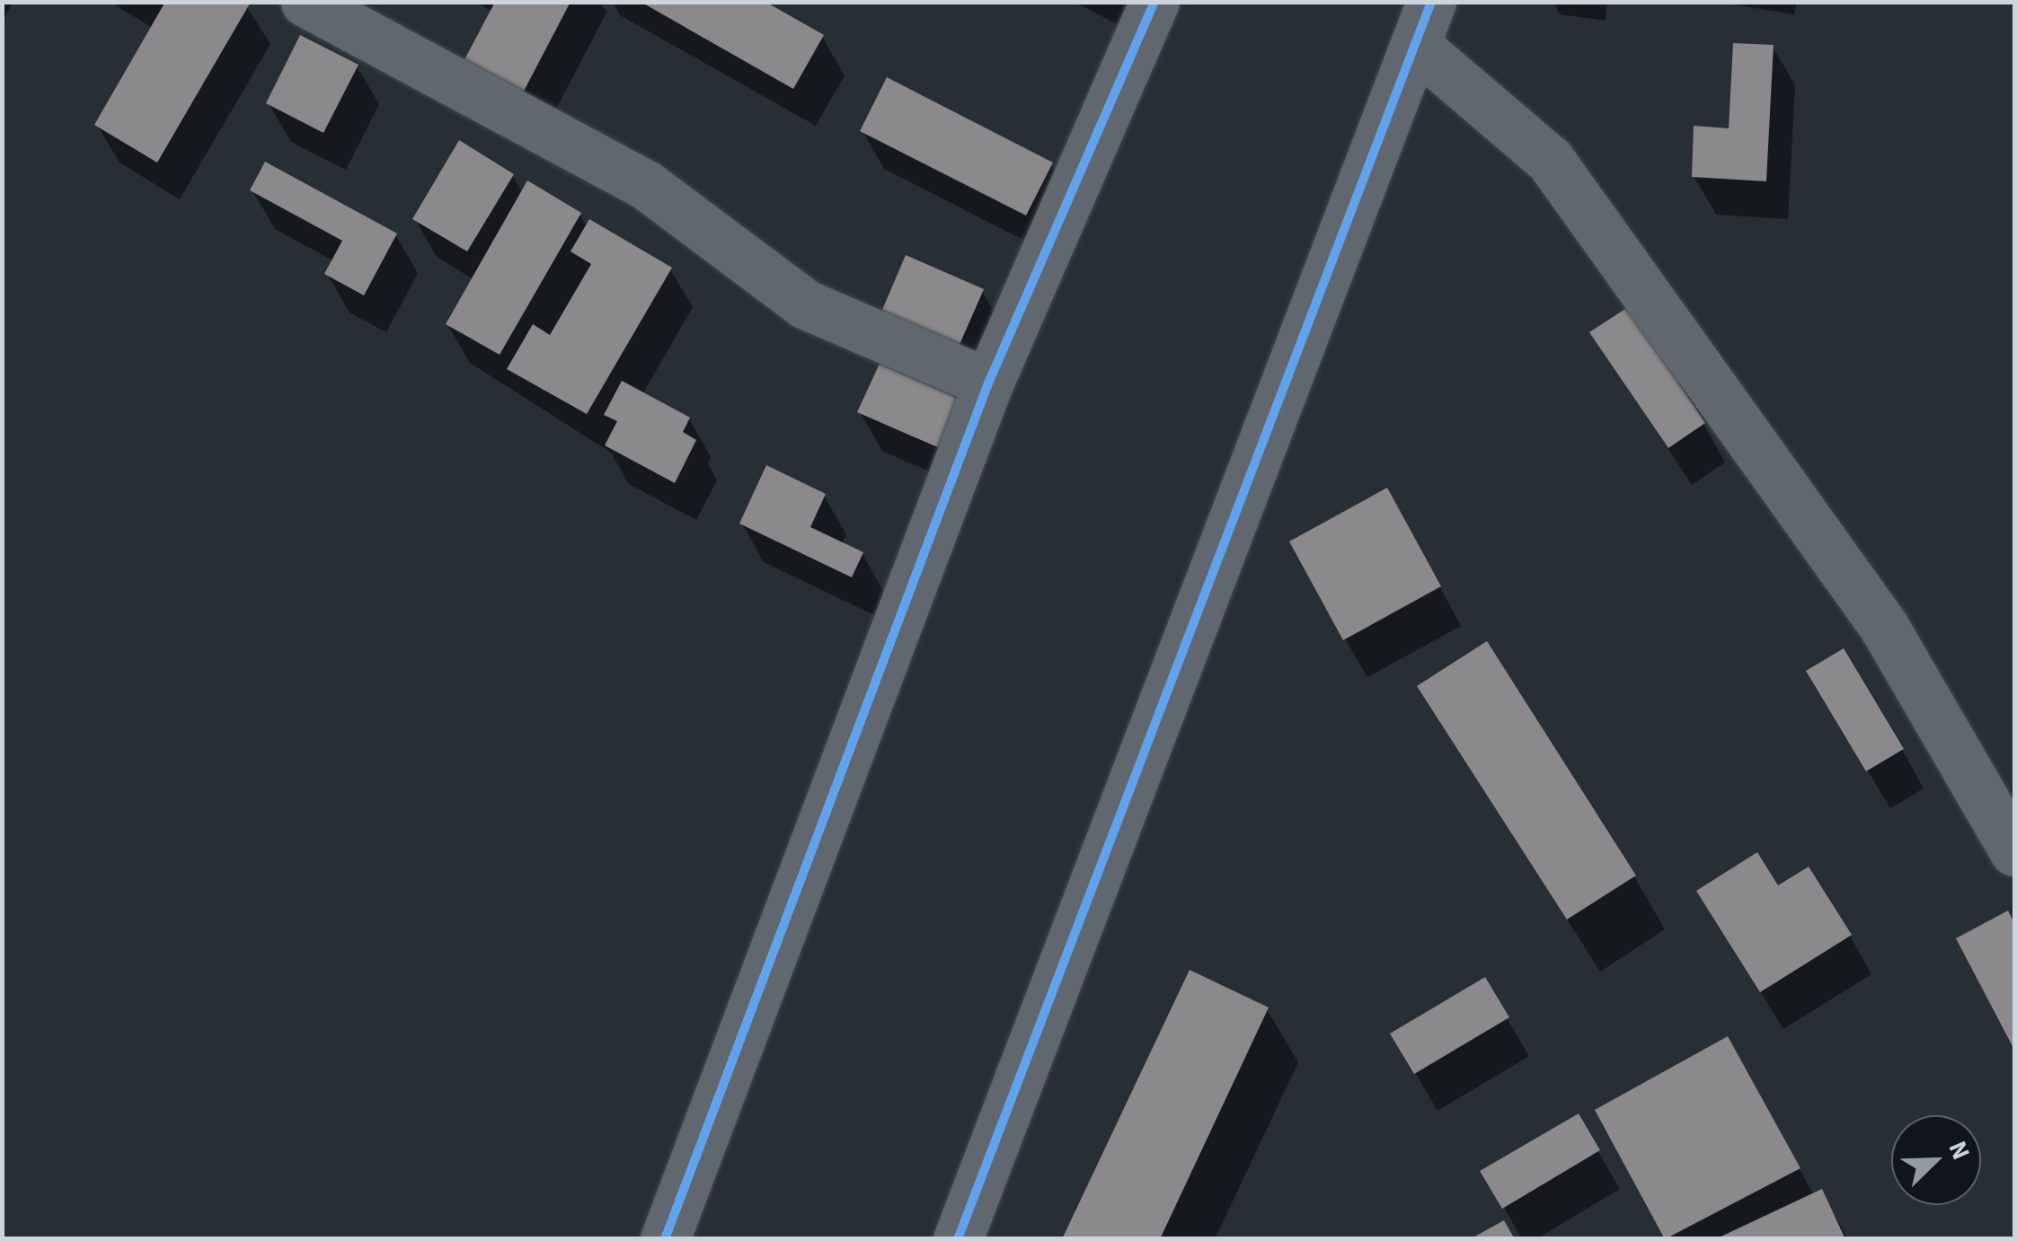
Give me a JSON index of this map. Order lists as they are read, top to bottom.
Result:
{
  "north": "top right"
}
